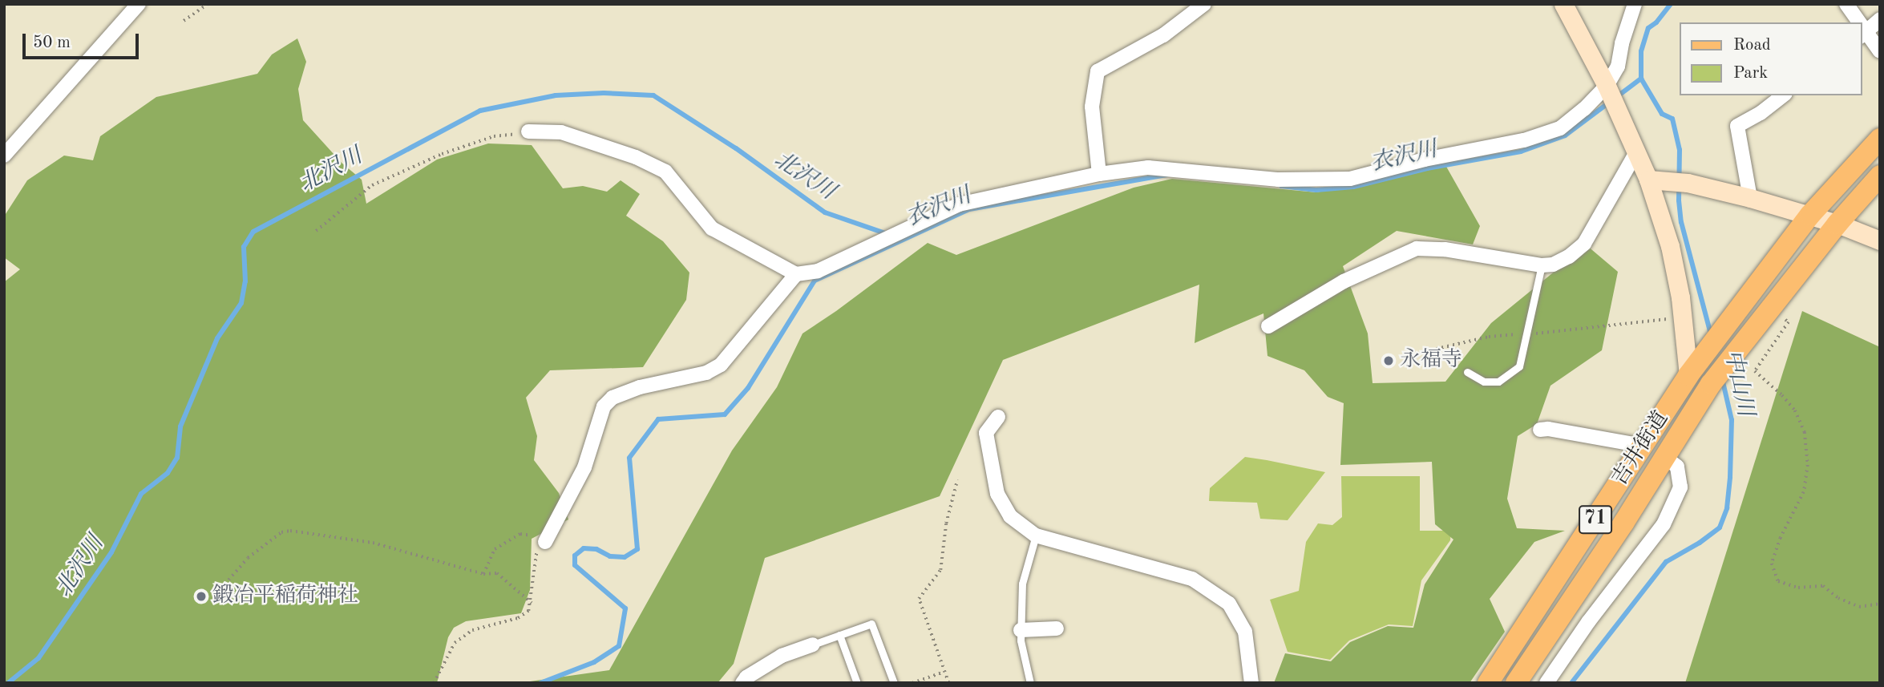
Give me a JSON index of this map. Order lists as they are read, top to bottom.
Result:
{
  "streets": {
    "main road": ["吉井街道", "71"]
  },
  "crossings": [
    ["吉井街道", "71"]
  ],
  "water": ["衣沢川", "北沢川", "中山川"],
  "places": ["永福寺", "鍛冶平稲荷神社"],
  "legend": ["Road", "Park"],
  "scale_bar": "50 m"
}
